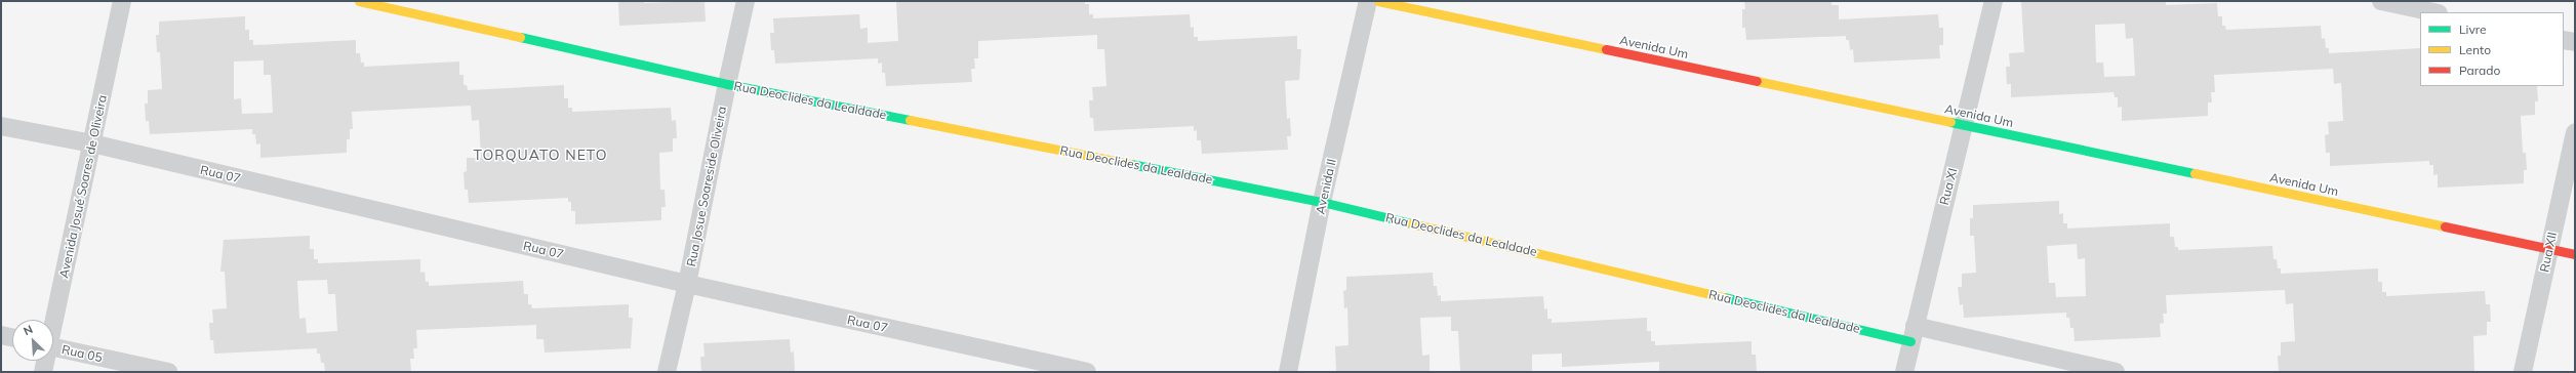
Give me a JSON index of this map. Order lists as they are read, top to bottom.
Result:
{
  "streets": {
    "street": [
      "Avenida Um",
      "Rua Deoclides da Lealdade",
      "Rua 07",
      "Avenida Josué Soares de Oliveira",
      "Rua Josue Soareside Oliveira",
      "Avenida II",
      "Rua XI",
      "Rua XII",
      "Rua 05"
    ]
  },
  "crossings": [
    ["Avenida Um", "Rua XI"],
    ["Avenida Um", "Rua XII"],
    ["Rua Deoclides da Lealdade", "Rua Josue Soareside Oliveira"],
    ["Rua Deoclides da Lealdade", "Avenida II"],
    ["Rua Deoclides da Lealdade", "Rua XI"],
    ["Rua 07", "Avenida Josué Soares de Oliveira"],
    ["Rua 07", "Rua Josue Soareside Oliveira"]
  ],
  "districts": ["TORQUATO NETO"],
  "legend": ["Livre", "Lento", "Parado"],
  "north": "top left"
}
